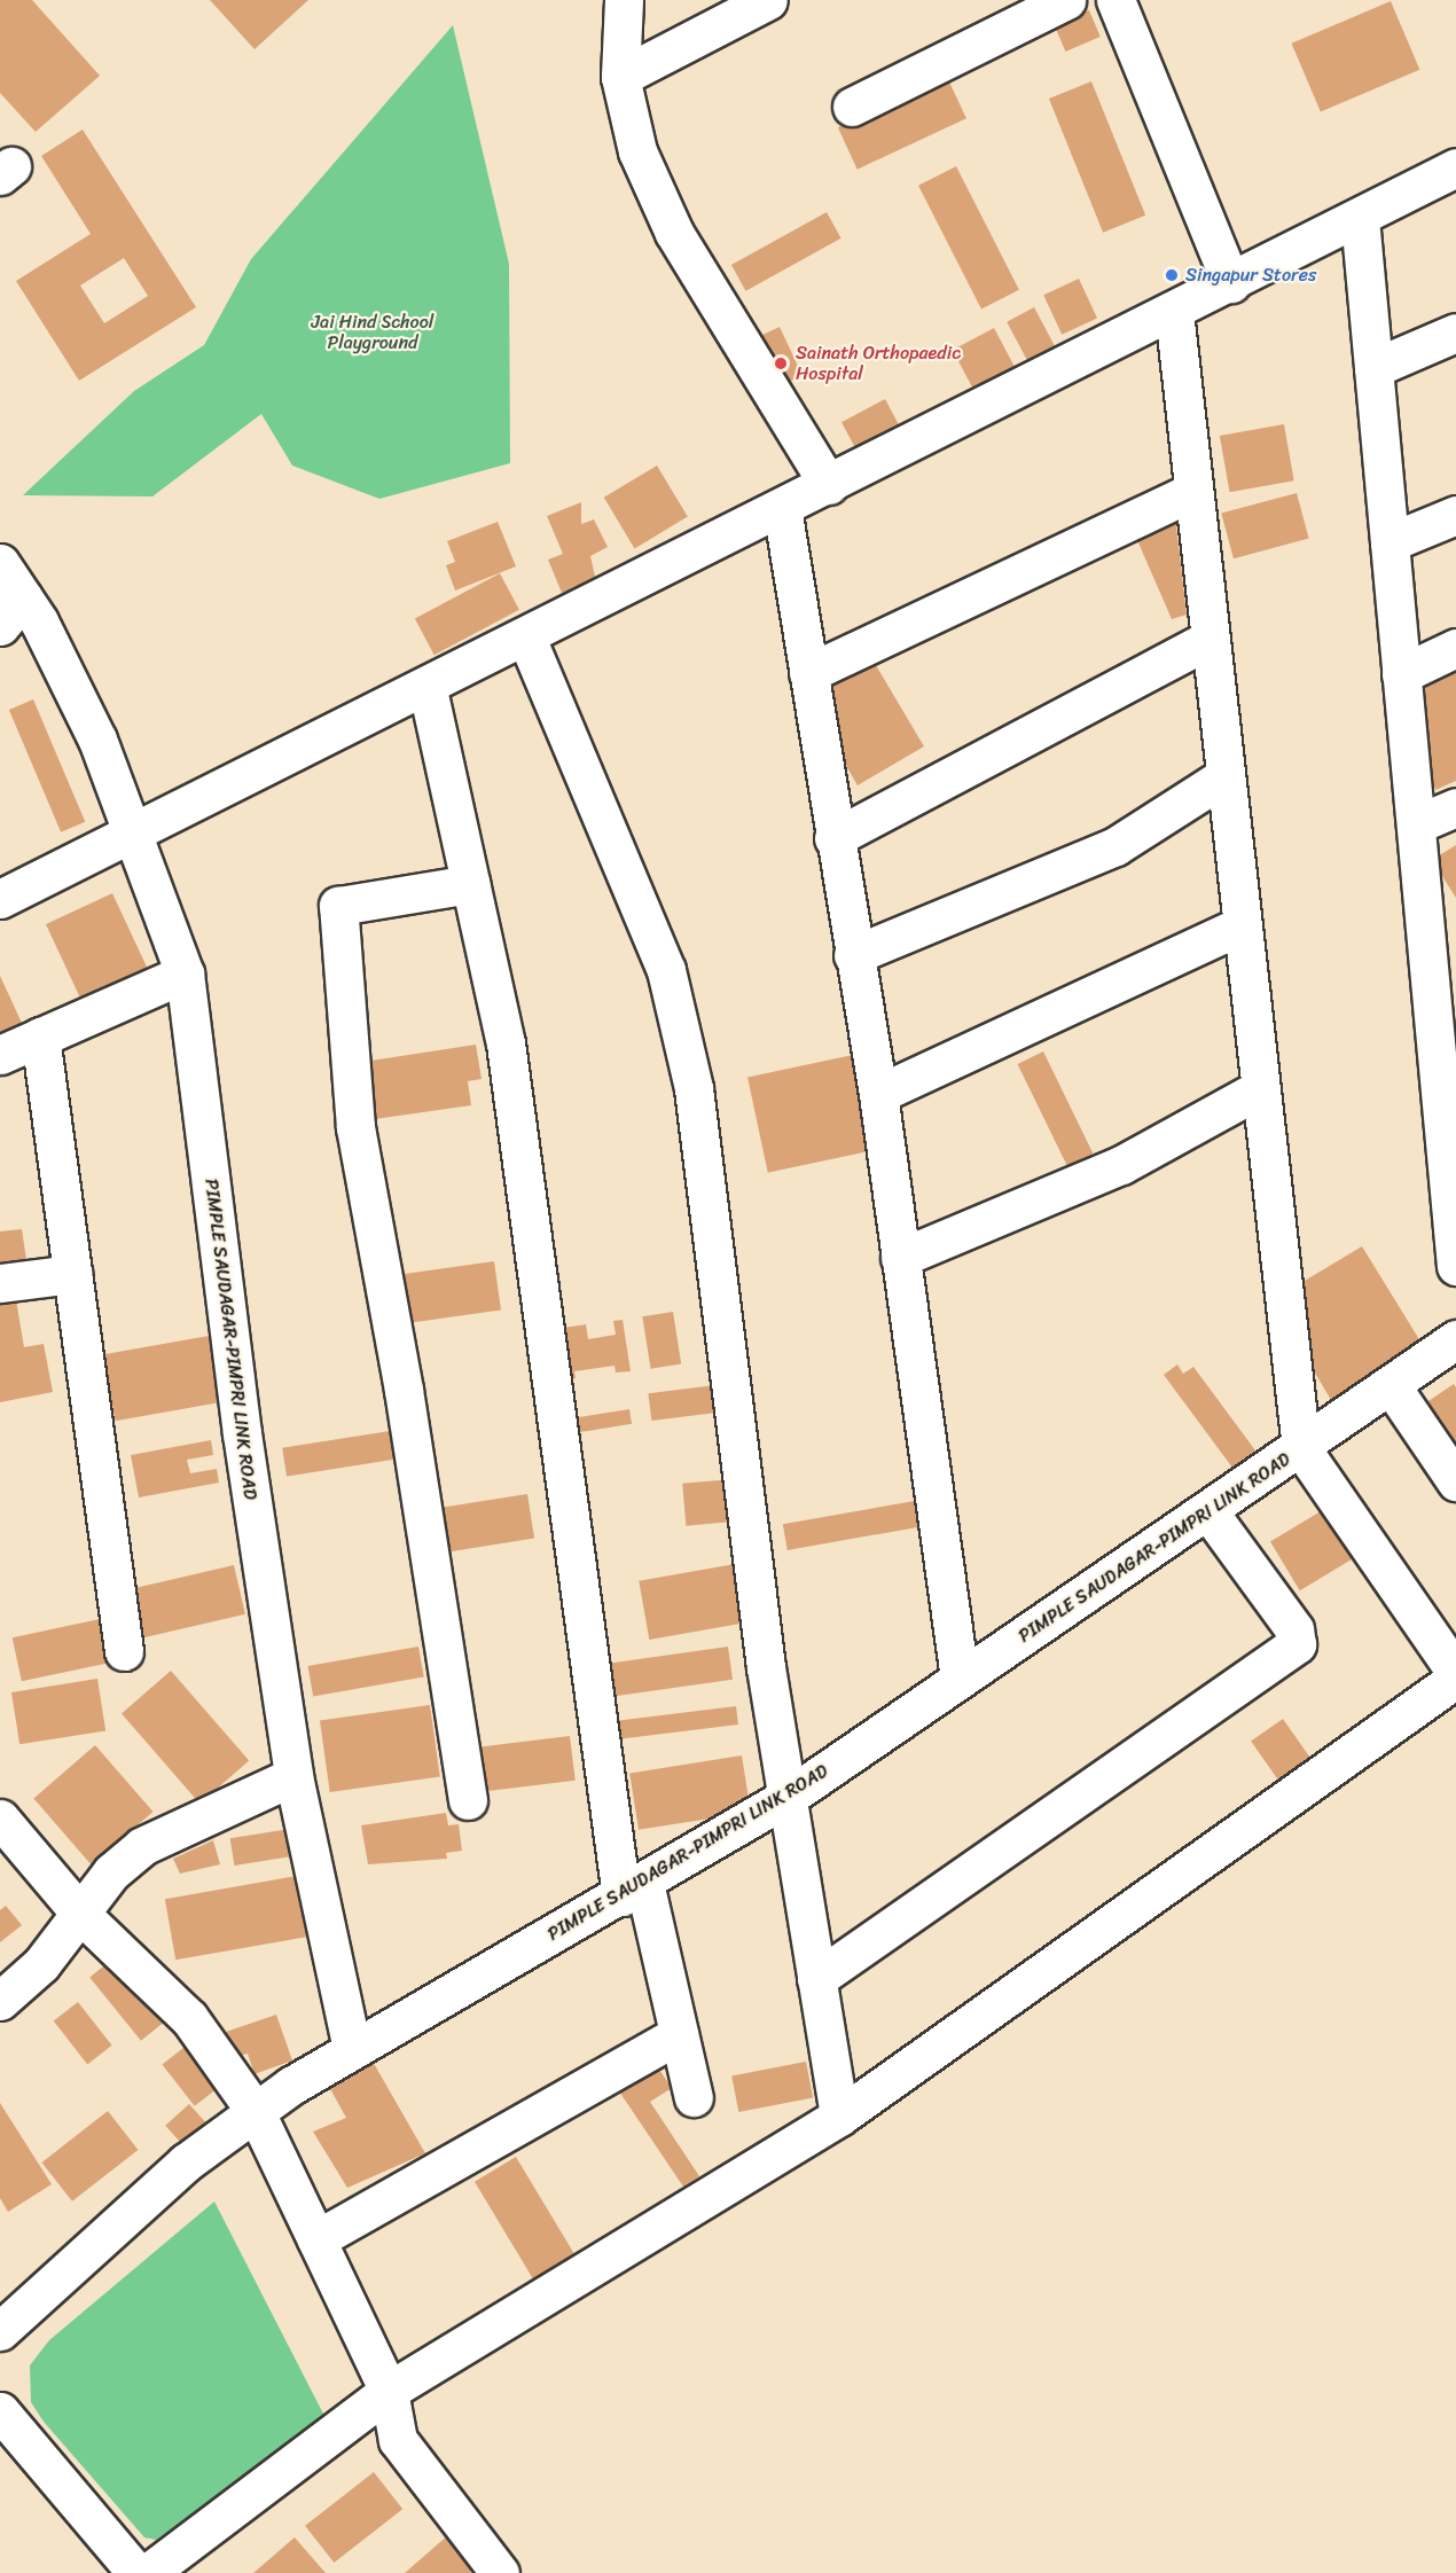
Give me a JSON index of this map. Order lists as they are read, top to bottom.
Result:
{
  "streets": {
    "street": ["PIMPLE SAUDAGAR-PIMPRI LINK ROAD"]
  },
  "parks": ["Jai Hind School Playground"],
  "places": ["Singapur Stores", "Sainath Orthopaedic Hospital"]
}
